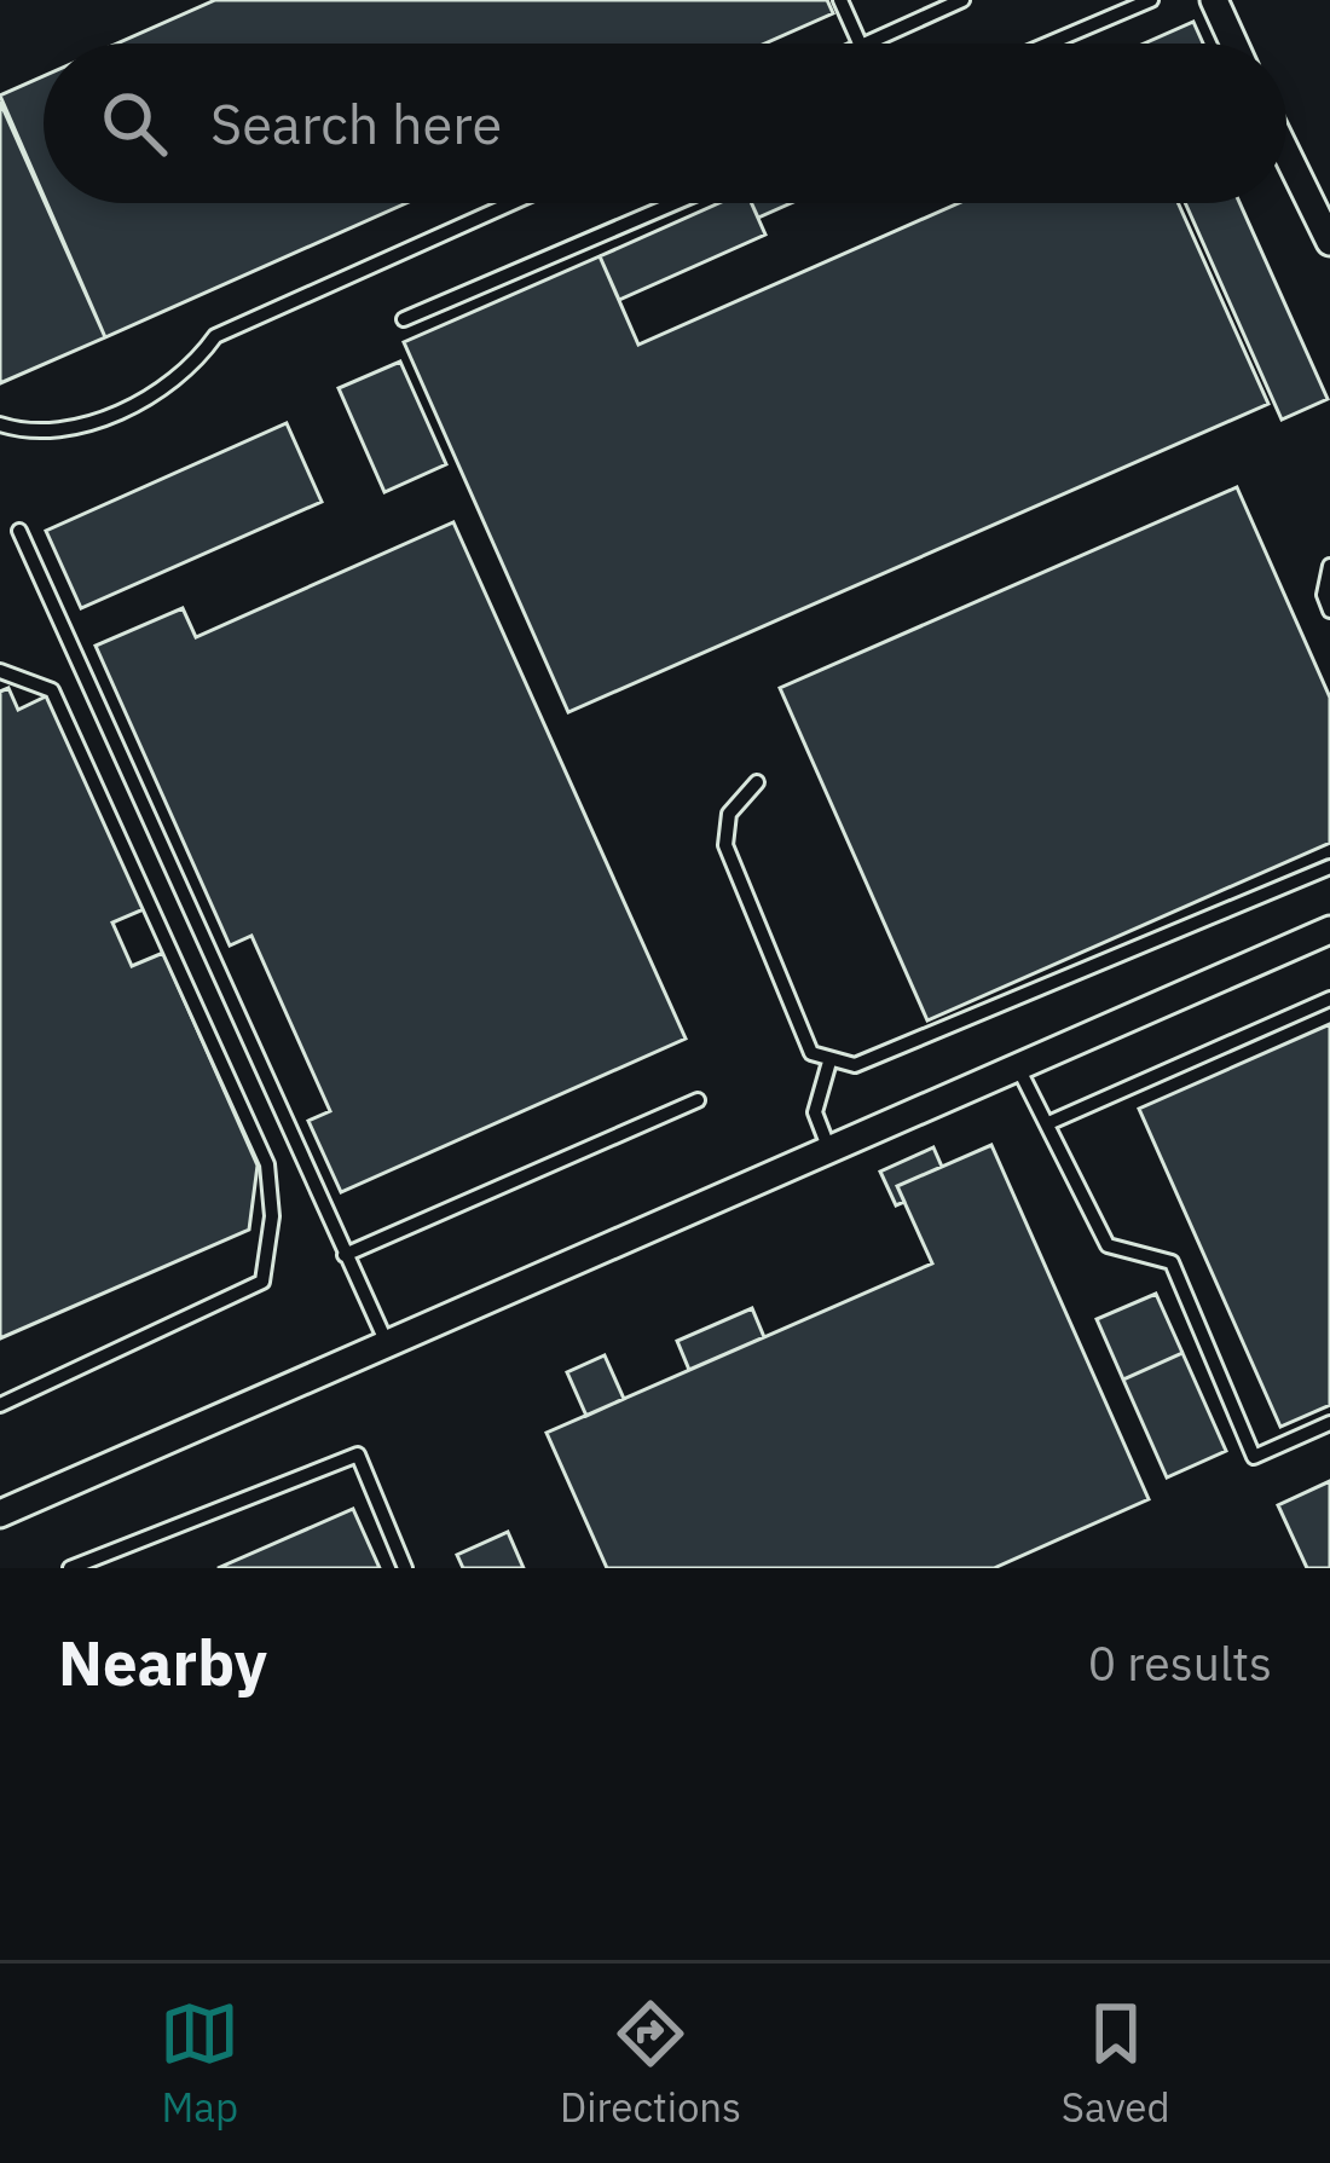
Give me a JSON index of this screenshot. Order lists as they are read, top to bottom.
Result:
{
  "page": {
    "search": "Search here",
    "heading": ["Nearby", "0 results"],
    "nav": ["Map", "Directions", "Saved"]
  }
}
